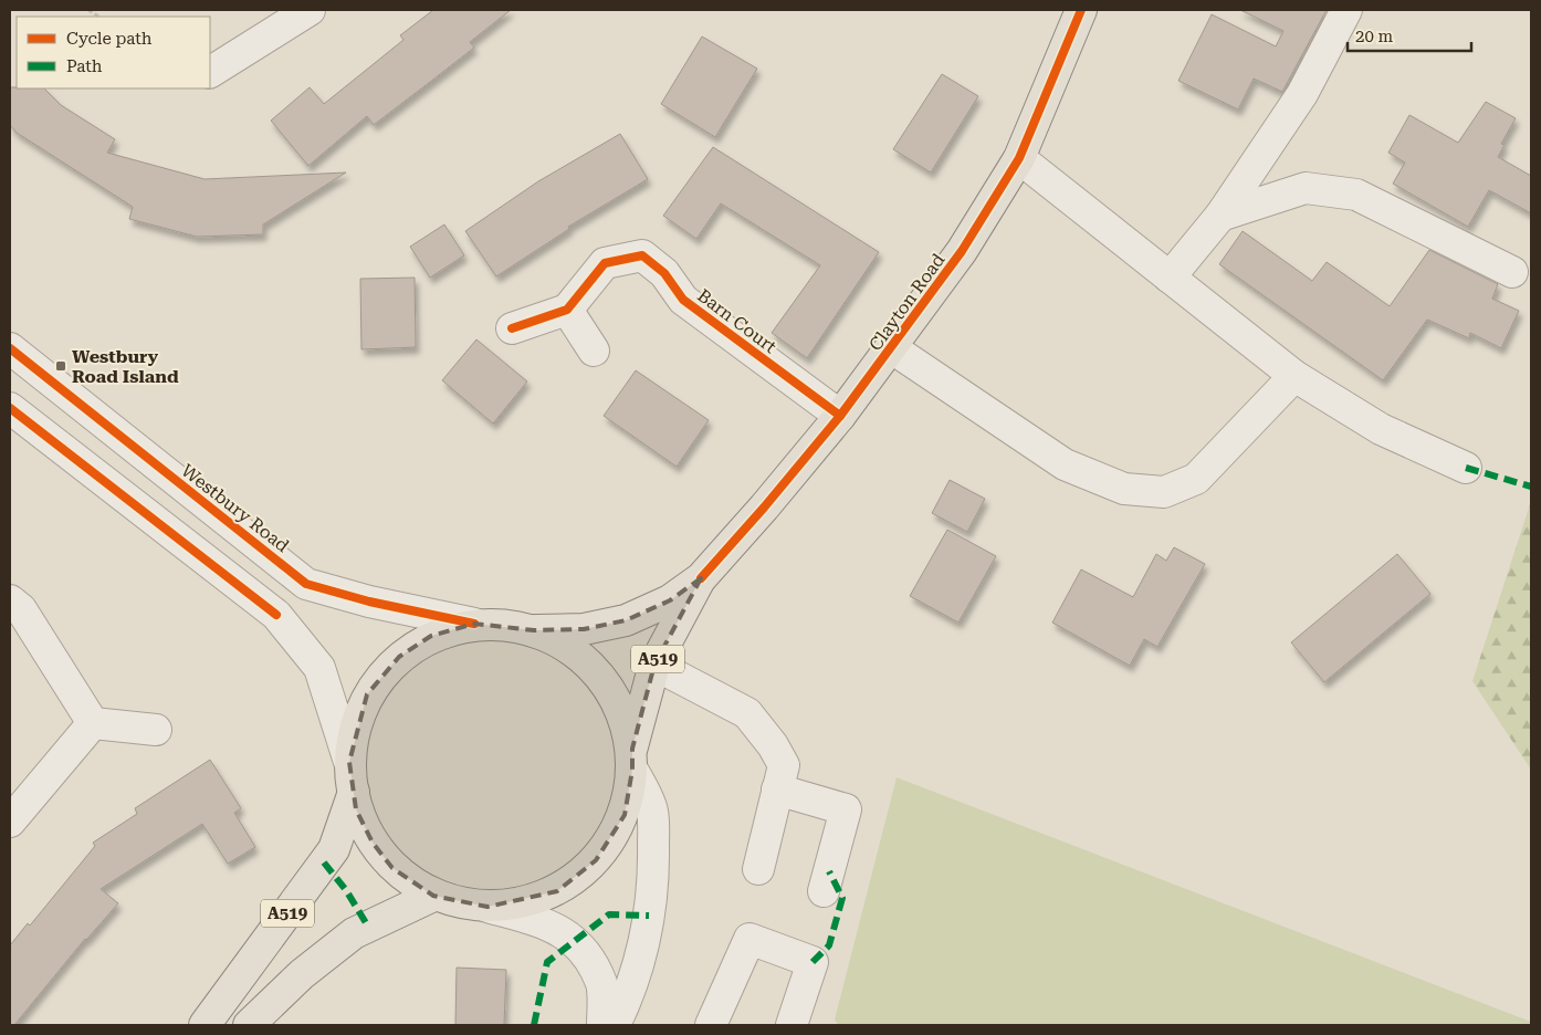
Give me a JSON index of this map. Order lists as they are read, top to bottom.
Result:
{
  "streets": {
    "main road": ["Clayton Road", "A519"],
    "street": ["Barn Court", "Westbury Road"]
  },
  "crossings": [
    ["Clayton Road", "Barn Court"],
    ["Clayton Road", "Westbury Road"]
  ],
  "places": {
    "transit": ["Westbury Road Island"]
  },
  "legend": ["Cycle path", "Path"],
  "scale_bar": "20 m"
}
